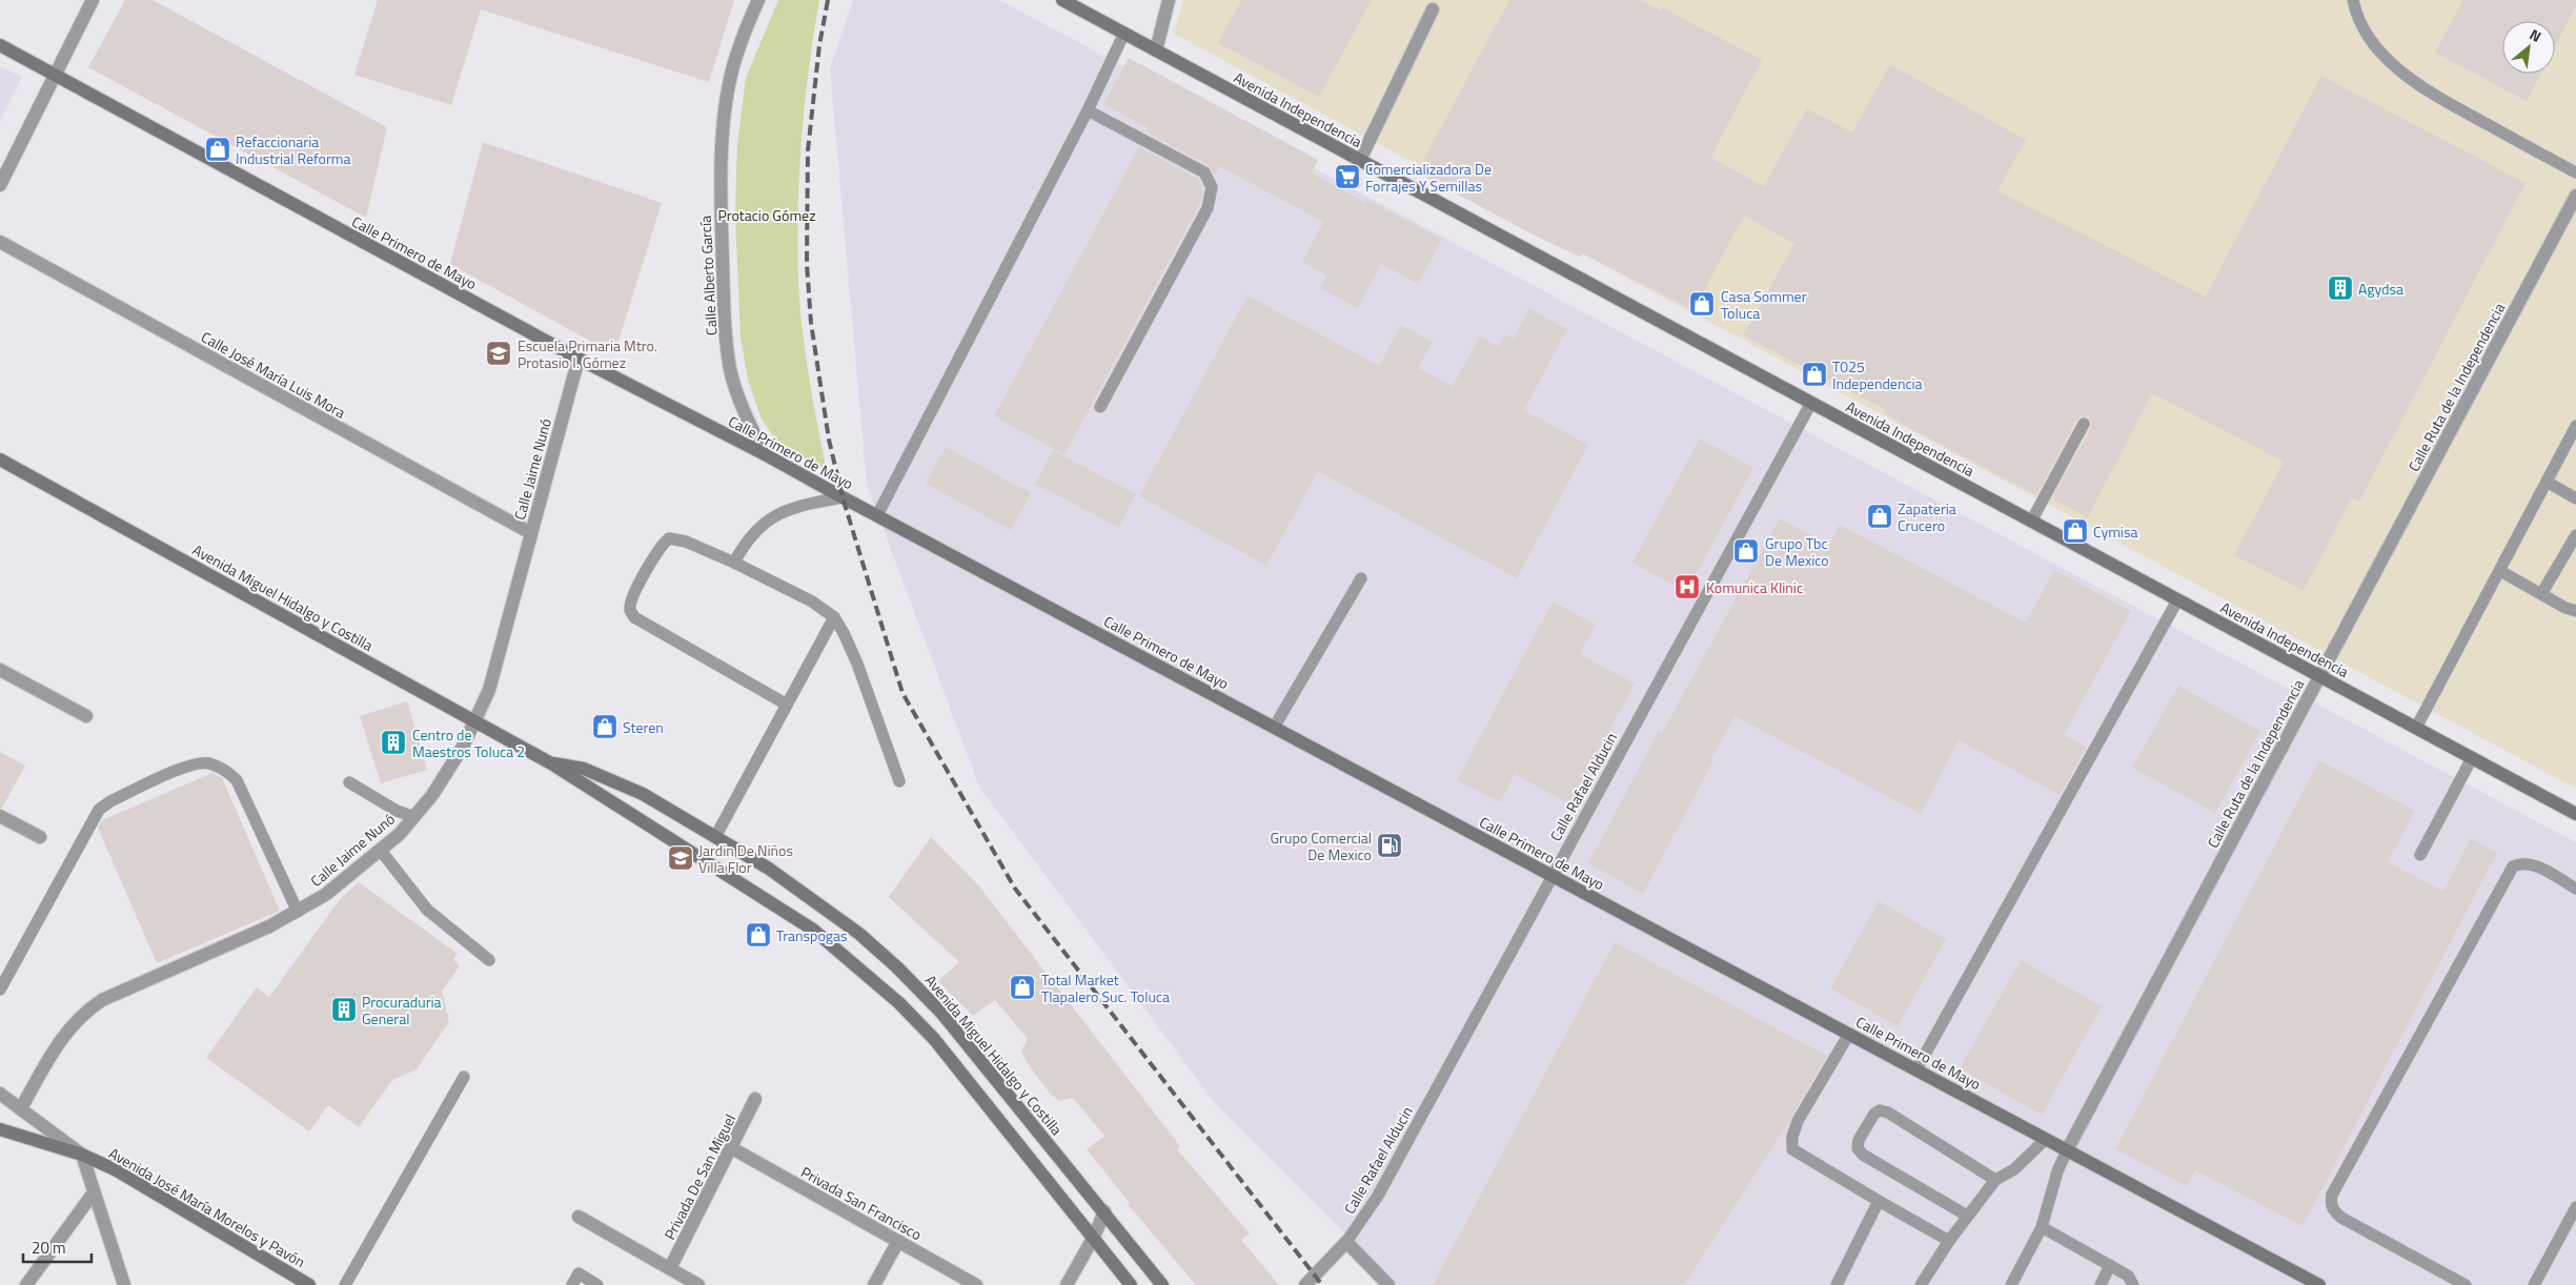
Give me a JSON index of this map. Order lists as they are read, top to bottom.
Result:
{
  "streets": {
    "main road": [
      "Avenida Independencia",
      "Calle Primero de Mayo",
      "Avenida Miguel Hidalgo y Costilla",
      "Avenida José María Morelos y Pavón"
    ],
    "street": [
      "Calle Alberto García",
      "Calle José María Luis Mora",
      "Calle Ruta de la Independencia",
      "Calle Jaime Nunó",
      "Calle Rafael Alducin",
      "Privada De San Miguel",
      "Privada San Francisco"
    ]
  },
  "crossings": [
    ["Avenida Independencia", "Calle Ruta de la Independencia"],
    ["Avenida Independencia", "Calle Rafael Alducin"],
    ["Calle Primero de Mayo", "Calle Alberto García"],
    ["Calle Primero de Mayo", "Calle Ruta de la Independencia"],
    ["Calle Primero de Mayo", "Calle Jaime Nunó"],
    ["Calle Primero de Mayo", "Calle Rafael Alducin"],
    ["Calle José María Luis Mora", "Calle Jaime Nunó"],
    ["Calle Jaime Nunó", "Avenida Miguel Hidalgo y Costilla"],
    ["Privada De San Miguel", "Privada San Francisco"]
  ],
  "parks": ["Protacio Gómez"],
  "places": {
    "shop": [
      "Refaccionaria Industrial Reforma",
      "Casa Sommer Toluca",
      "T025 Independencia",
      "Zapateria Crucero",
      "Cymisa",
      "Grupo Tbc De Mexico",
      "Steren",
      "Transpogas",
      "Total Market Tlapalero Suc. Toluca"
    ],
    "supermarket": ["Comercializadora De Forrajes Y Semillas"],
    "building": ["Agydsa", "Centro de Maestros Toluca 2", "Procuraduria General"],
    "school or university": ["Escuela Primaria Mtro. Protasio I. Gómez", "Jardin De Niños Villa Flor"],
    "hospital": ["Komunica Klinic"],
    "fuel station": ["Grupo Comercial De Mexico"]
  },
  "scale_bar": "20 m",
  "north": "top right"
}
